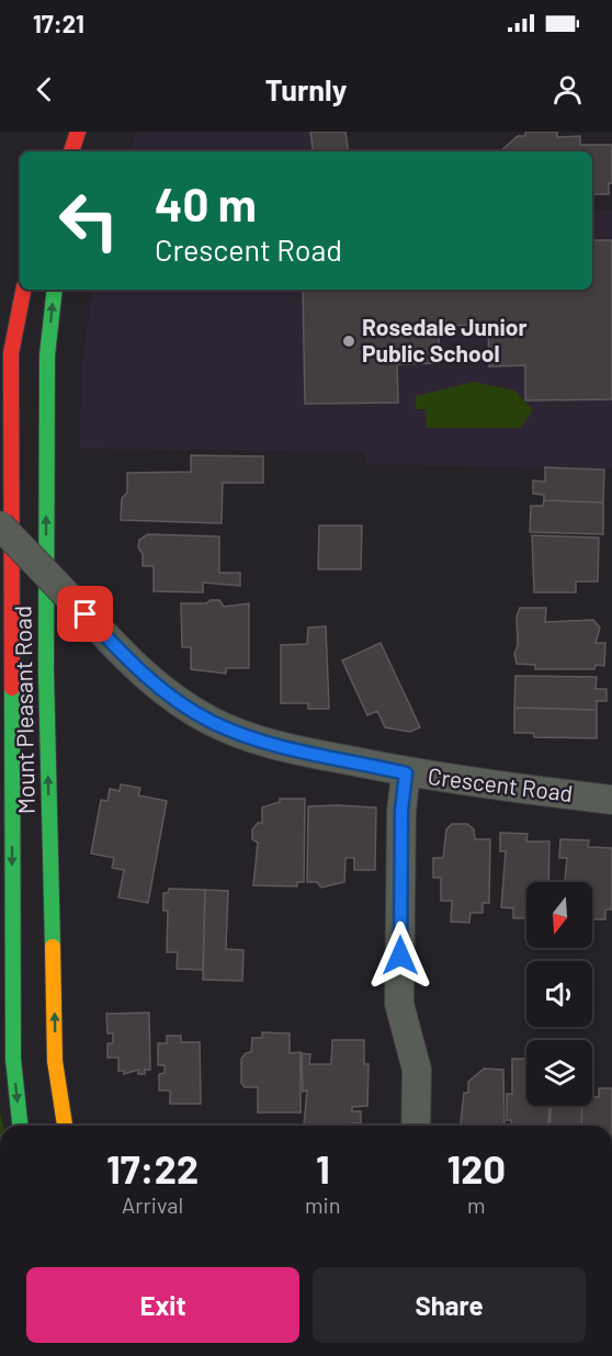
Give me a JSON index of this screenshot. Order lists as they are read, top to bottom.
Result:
{
  "streets": {
    "main road": ["Mount Pleasant Road"],
    "street": ["Crescent Road"]
  },
  "places": ["Rosedale Junior Public School"],
  "north": "bottom",
  "page": {
    "status": "17:21",
    "header": "Turnly",
    "turn": ["40 m", "Crescent Road"],
    "eta": [
      "17:22",
      "Arrival",
      "1",
      "min",
      "120",
      "m"
    ],
    "buttons": ["Exit", "Share"]
  }
}
